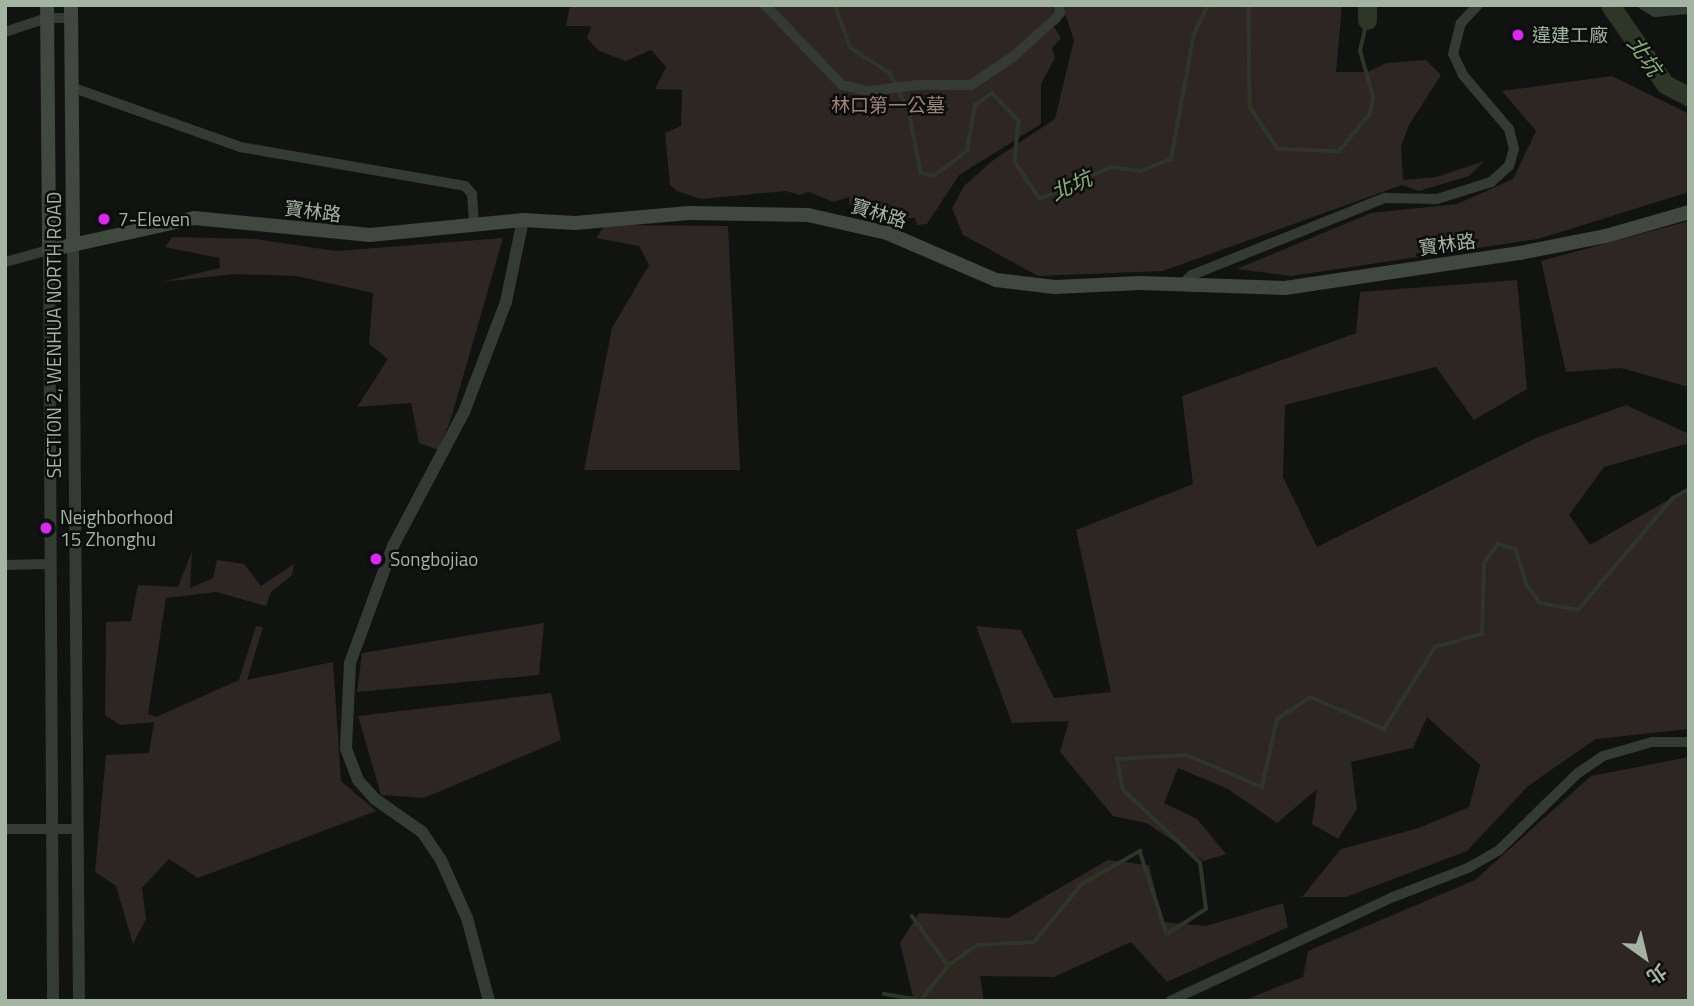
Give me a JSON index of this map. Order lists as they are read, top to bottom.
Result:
{
  "streets": {
    "main road": ["寶林路", "SECTION 2, WENHUA NORTH ROAD"]
  },
  "crossings": [
    ["寶林路", "SECTION 2, WENHUA NORTH ROAD"]
  ],
  "water": ["北坑"],
  "parks": ["林口第一公墓"],
  "places": [
    "違建工廠",
    "7-Eleven",
    "Neighborhood 15 Zhonghu",
    "Songbojiao"
  ],
  "north": "bottom right"
}
